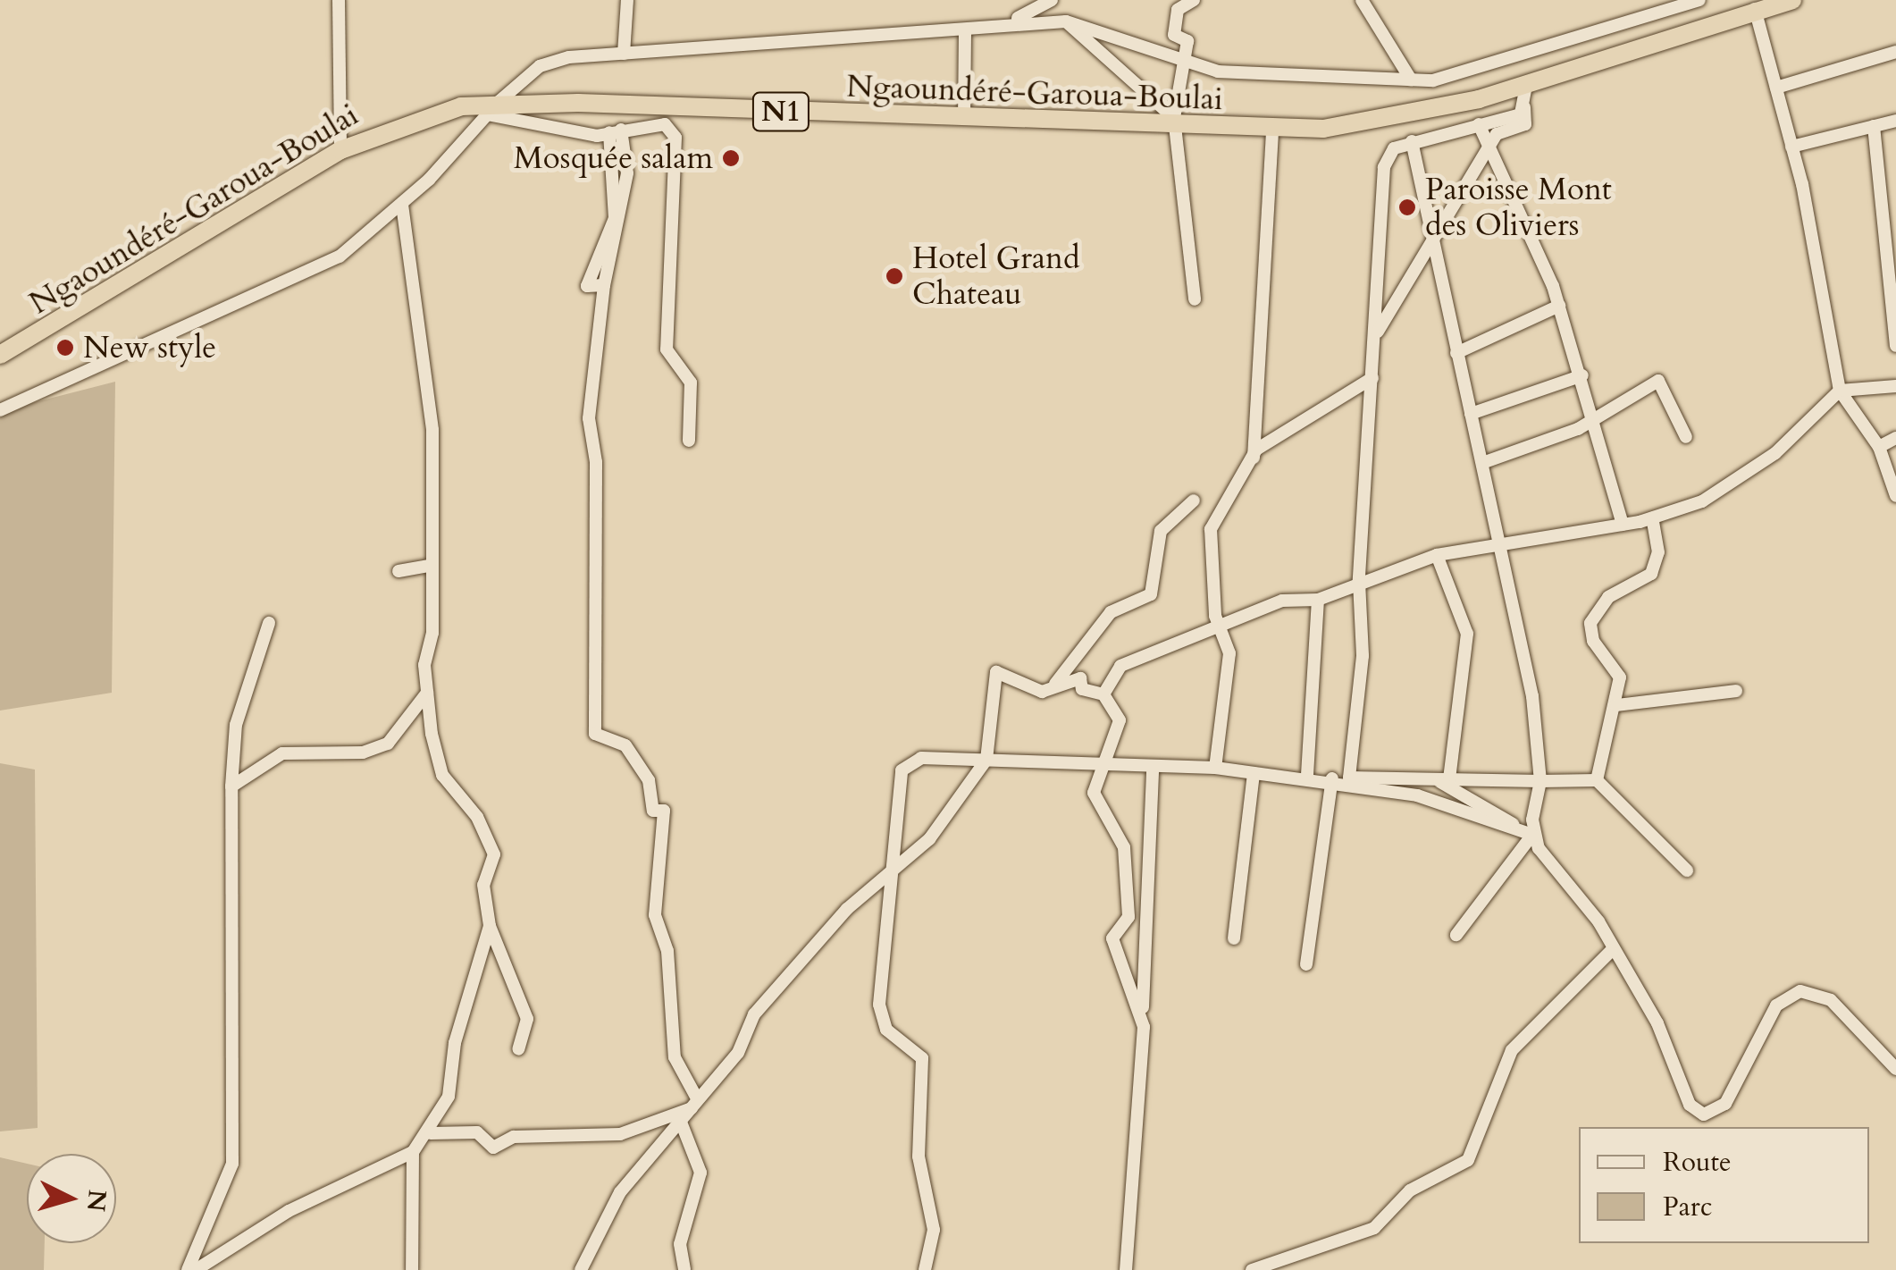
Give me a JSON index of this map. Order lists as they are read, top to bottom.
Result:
{
  "streets": {
    "highway": ["Ngaoundéré-Garoua-Boulai", "N1"]
  },
  "places": [
    "Mosquée salam",
    "Paroisse Mont des Oliviers",
    "Hotel Grand Chateau",
    "New style"
  ],
  "legend": ["Route", "Parc"],
  "north": "right"
}
